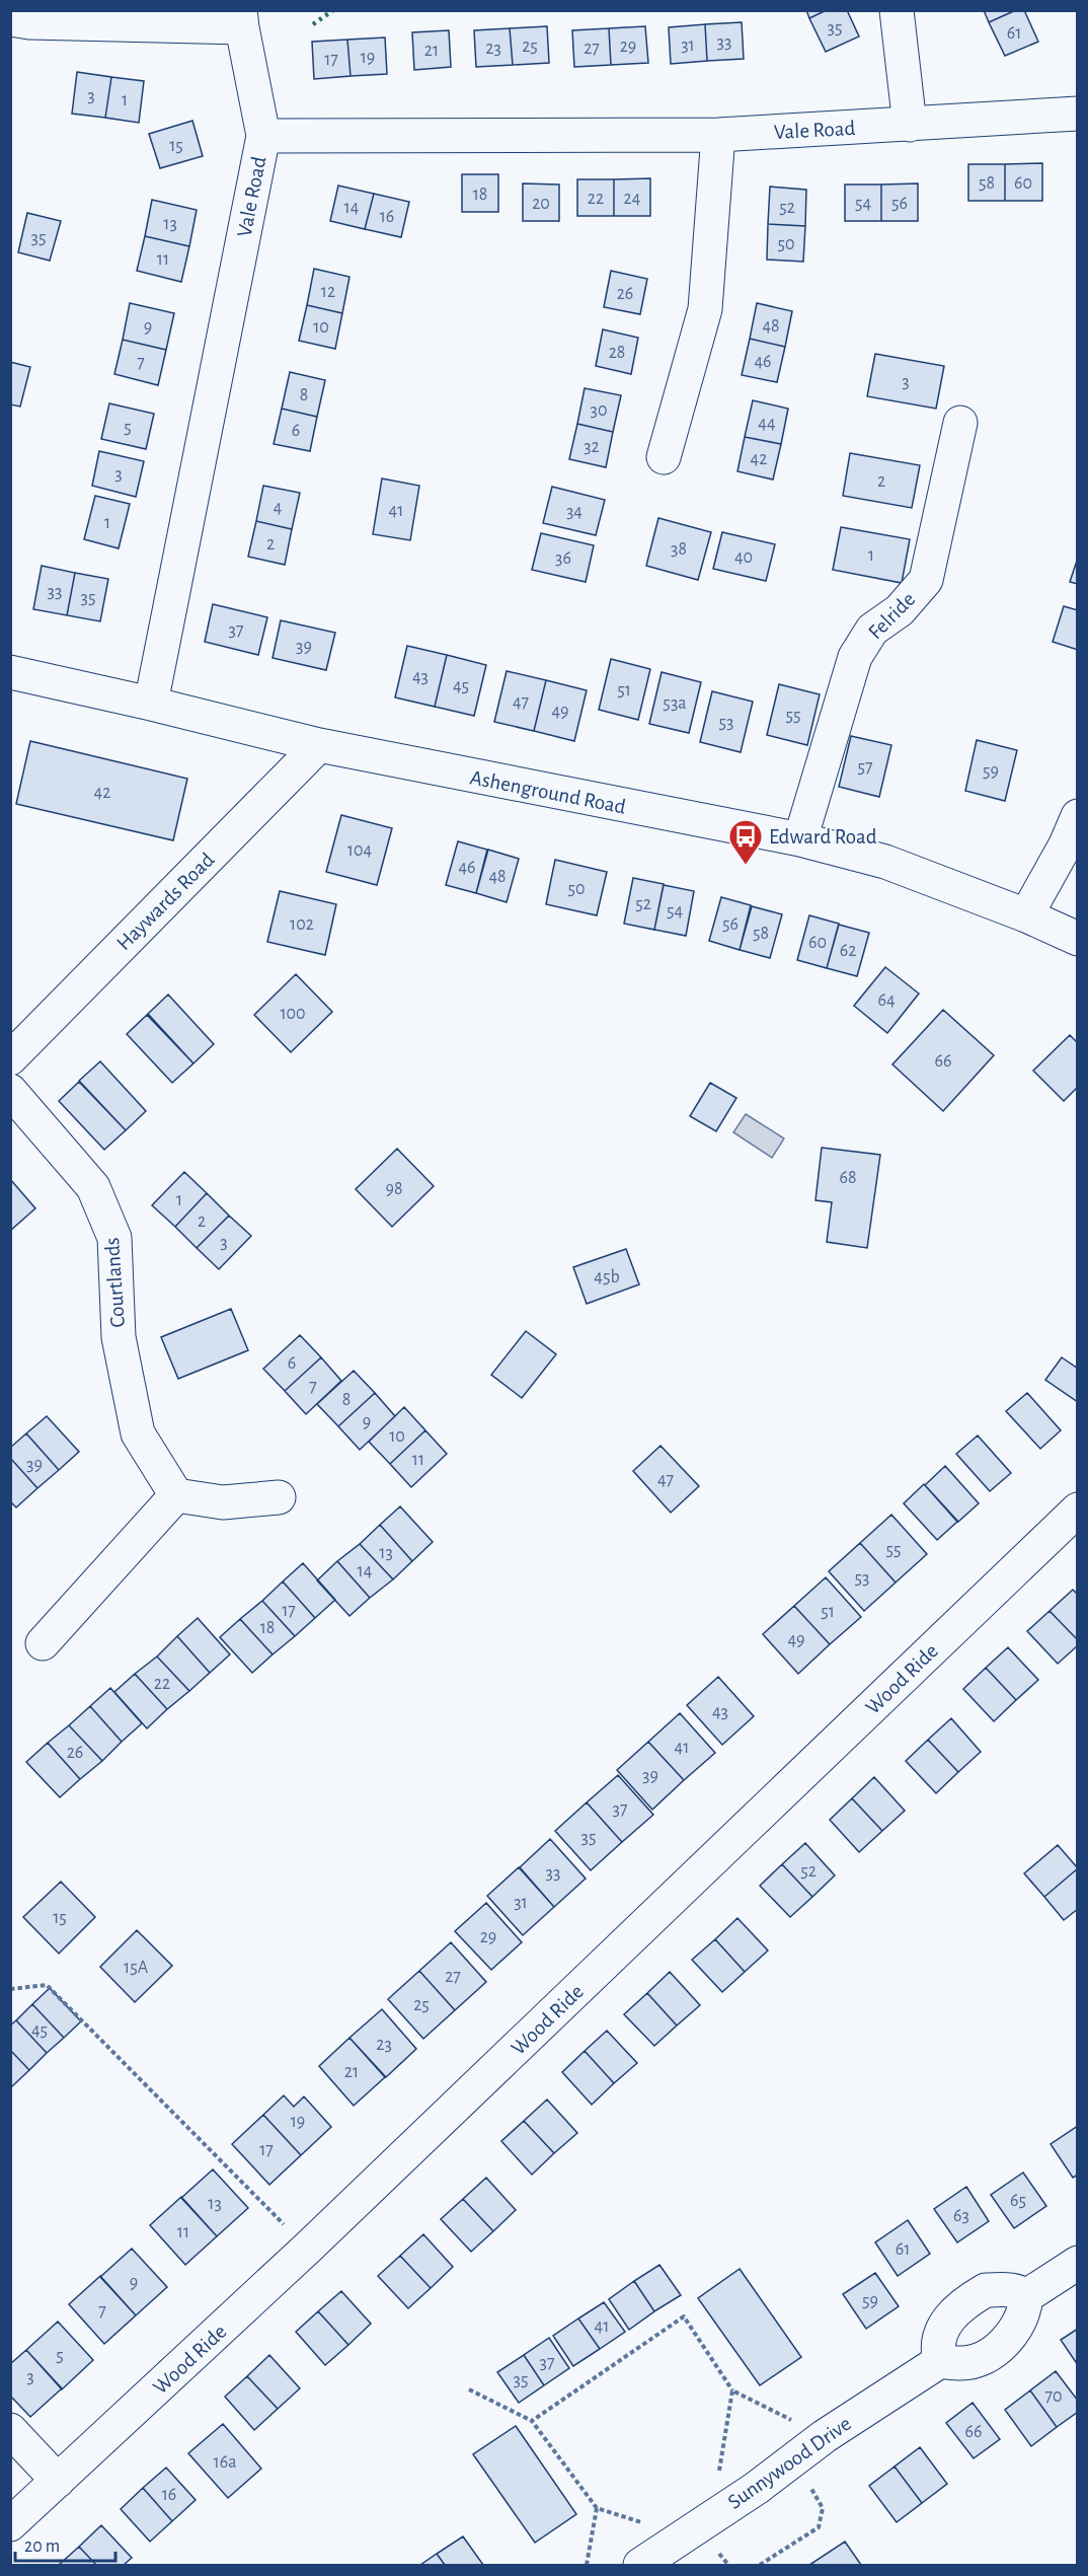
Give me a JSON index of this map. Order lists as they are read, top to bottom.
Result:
{
  "streets": {
    "street": [
      "Vale Road",
      "Felride",
      "Ashenground Road",
      "Haywards Road",
      "Courtlands",
      "Wood Ride",
      "Sunnywood Drive"
    ]
  },
  "crossings": [
    ["Vale Road", "Ashenground Road"],
    ["Felride", "Ashenground Road"],
    ["Ashenground Road", "Haywards Road"]
  ],
  "places": {
    "bus stop": ["Edward Road"]
  },
  "house_numbers": [
    "35",
    "61",
    "33",
    "31",
    "25",
    "29",
    "23",
    "27",
    "21",
    "19",
    "17",
    "3",
    "1",
    "15",
    "58",
    "60",
    "18",
    "22",
    "24",
    "20",
    "54",
    "56",
    "14",
    "52",
    "16",
    "13",
    "35",
    "50",
    "11",
    "12",
    "26",
    "48",
    "9",
    "10",
    "28",
    "46",
    "7",
    "3",
    "8",
    "30",
    "44",
    "5",
    "6",
    "32",
    "42",
    "3",
    "2",
    "4",
    "41",
    "34",
    "1",
    "2",
    "38",
    "1",
    "40",
    "36",
    "33",
    "35",
    "37",
    "39",
    "43",
    "45",
    "51",
    "47",
    "53a",
    "49",
    "55",
    "53",
    "57",
    "59",
    "42",
    "104",
    "46",
    "48",
    "50",
    "52",
    "54",
    "102",
    "56",
    "58",
    "60",
    "62",
    "64",
    "100",
    "66",
    "68",
    "98",
    "1",
    "2",
    "3",
    "45b",
    "6",
    "7",
    "8",
    "9",
    "10",
    "11",
    "39",
    "47",
    "55",
    "13",
    "14",
    "53",
    "17",
    "51",
    "18",
    "49",
    "22",
    "43",
    "41",
    "26",
    "39",
    "37",
    "35",
    "52",
    "33",
    "31",
    "15",
    "29",
    "15A",
    "27",
    "25",
    "45",
    "23",
    "21",
    "19",
    "17",
    "65",
    "13",
    "63",
    "11",
    "61",
    "9",
    "59",
    "7",
    "41",
    "5",
    "37",
    "3",
    "35",
    "70",
    "66",
    "16a",
    "16"
  ],
  "scale_bar": "20 m"
}
